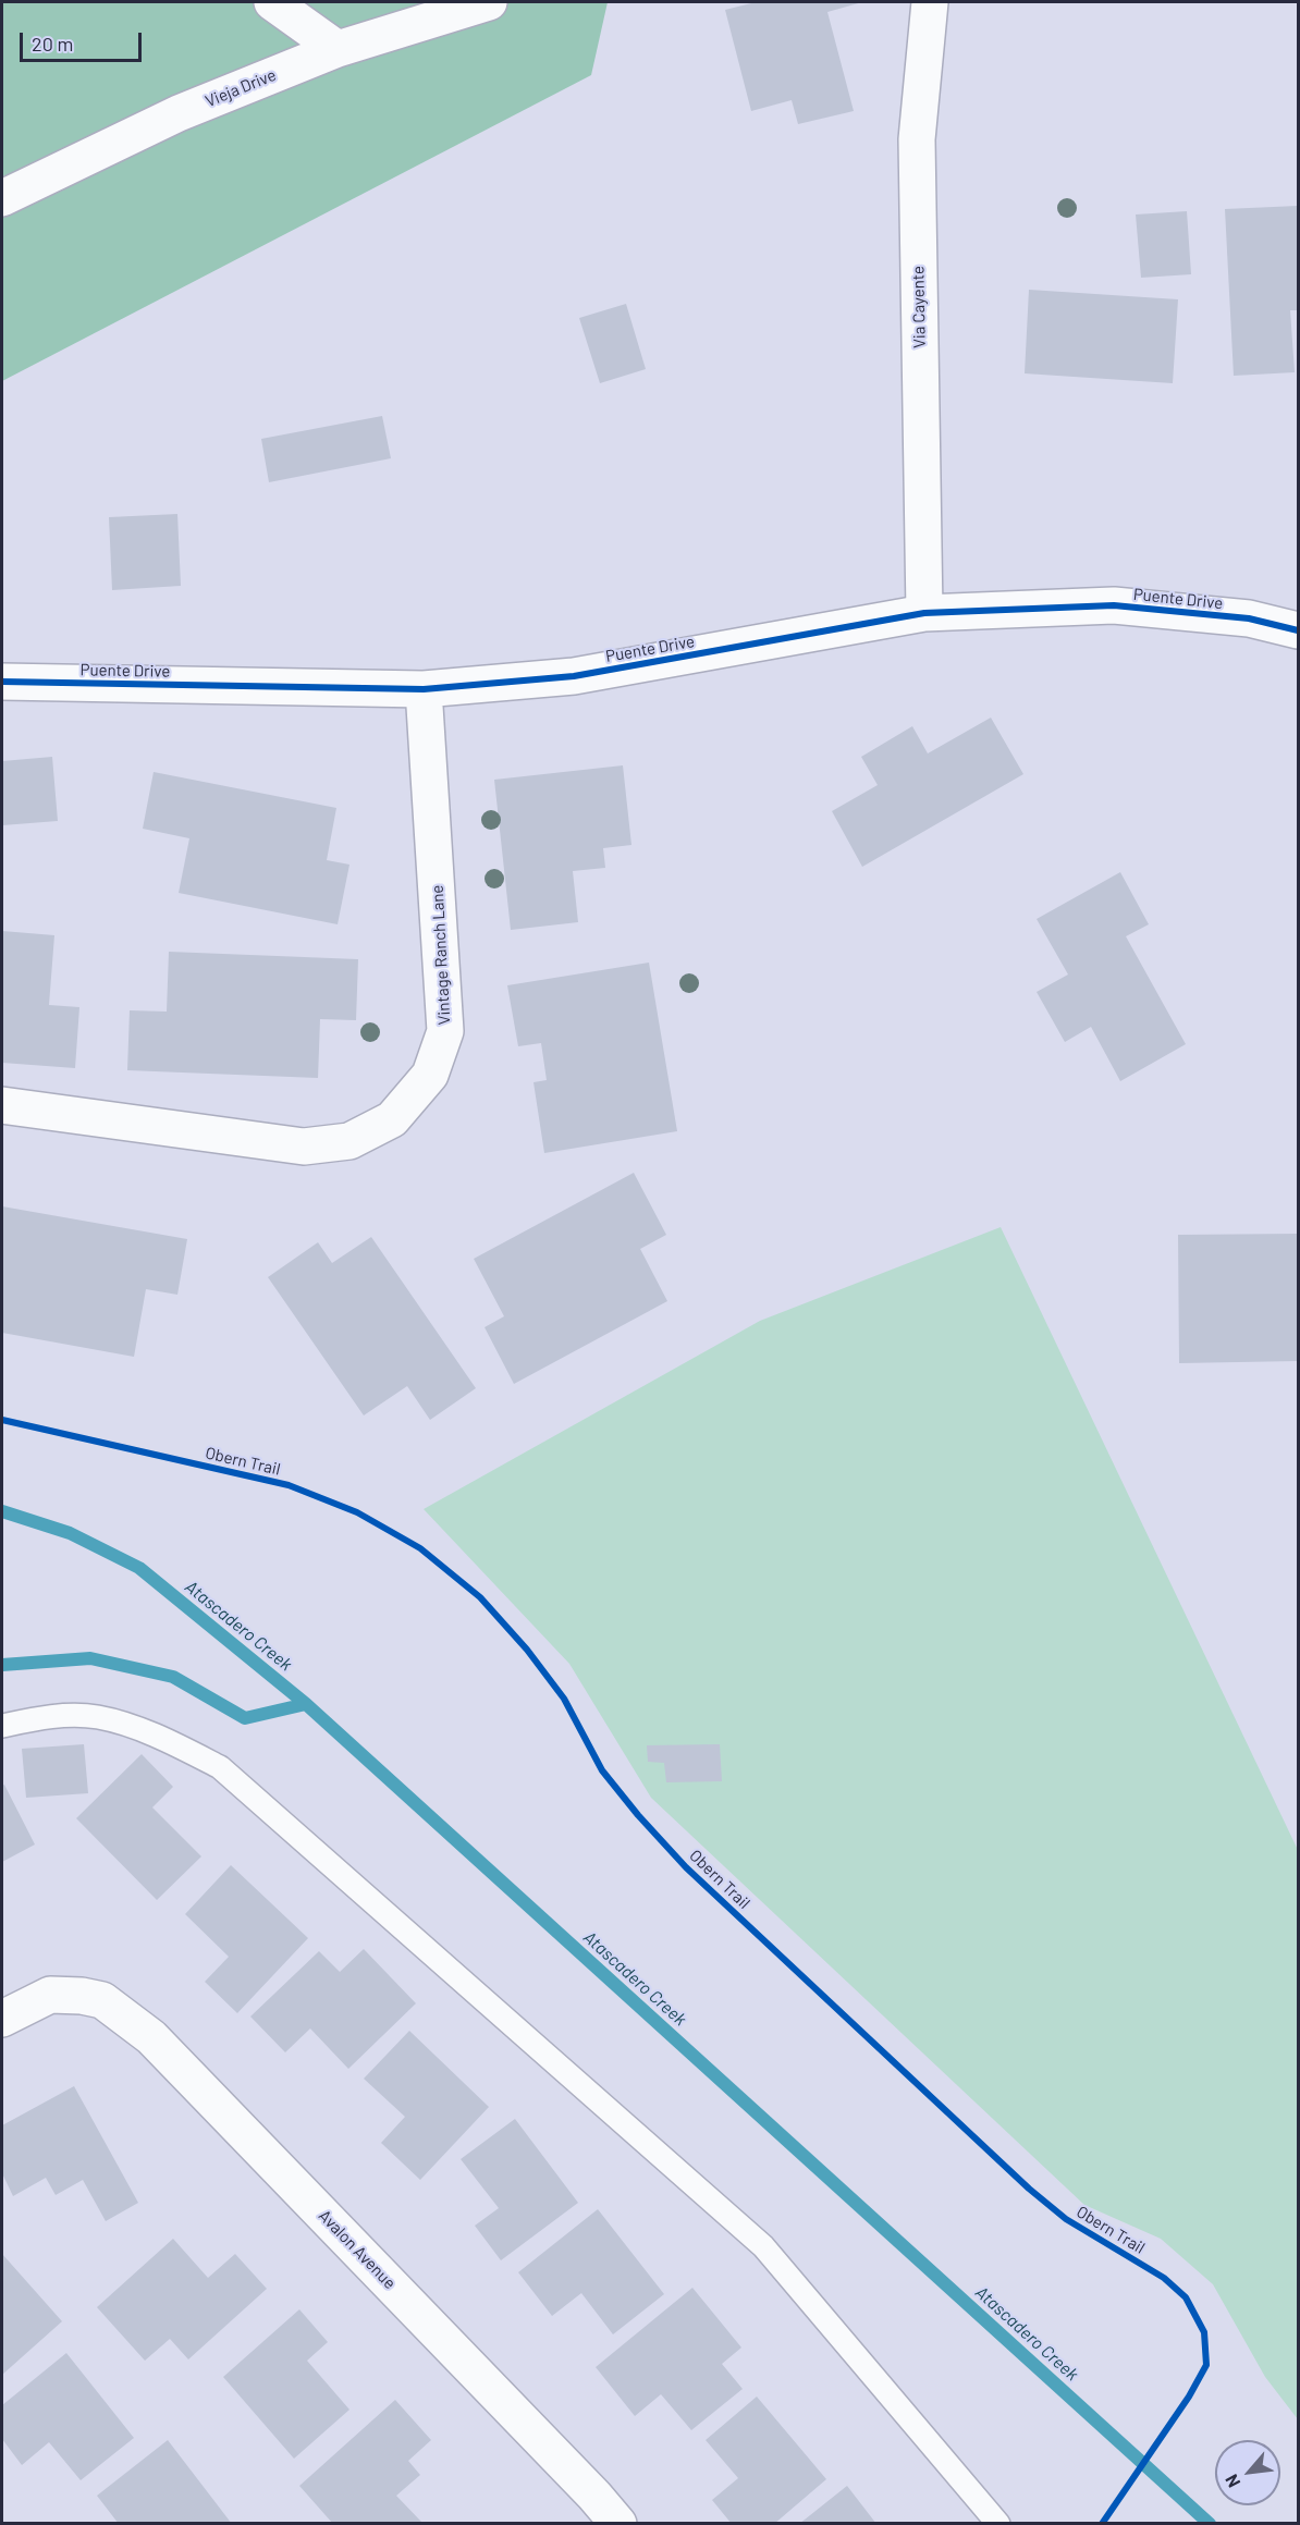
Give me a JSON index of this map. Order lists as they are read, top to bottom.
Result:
{
  "streets": {
    "street": [
      "Vieja Drive",
      "Via Cayente",
      "Puente Drive",
      "Vintage Ranch Lane",
      "Avalon Avenue"
    ],
    "cycle path": ["Obern Trail"]
  },
  "crossings": [
    ["Via Cayente", "Puente Drive"],
    ["Puente Drive", "Vintage Ranch Lane"]
  ],
  "water": ["Atascadero Creek"],
  "scale_bar": "20 m",
  "north": "bottom left"
}
